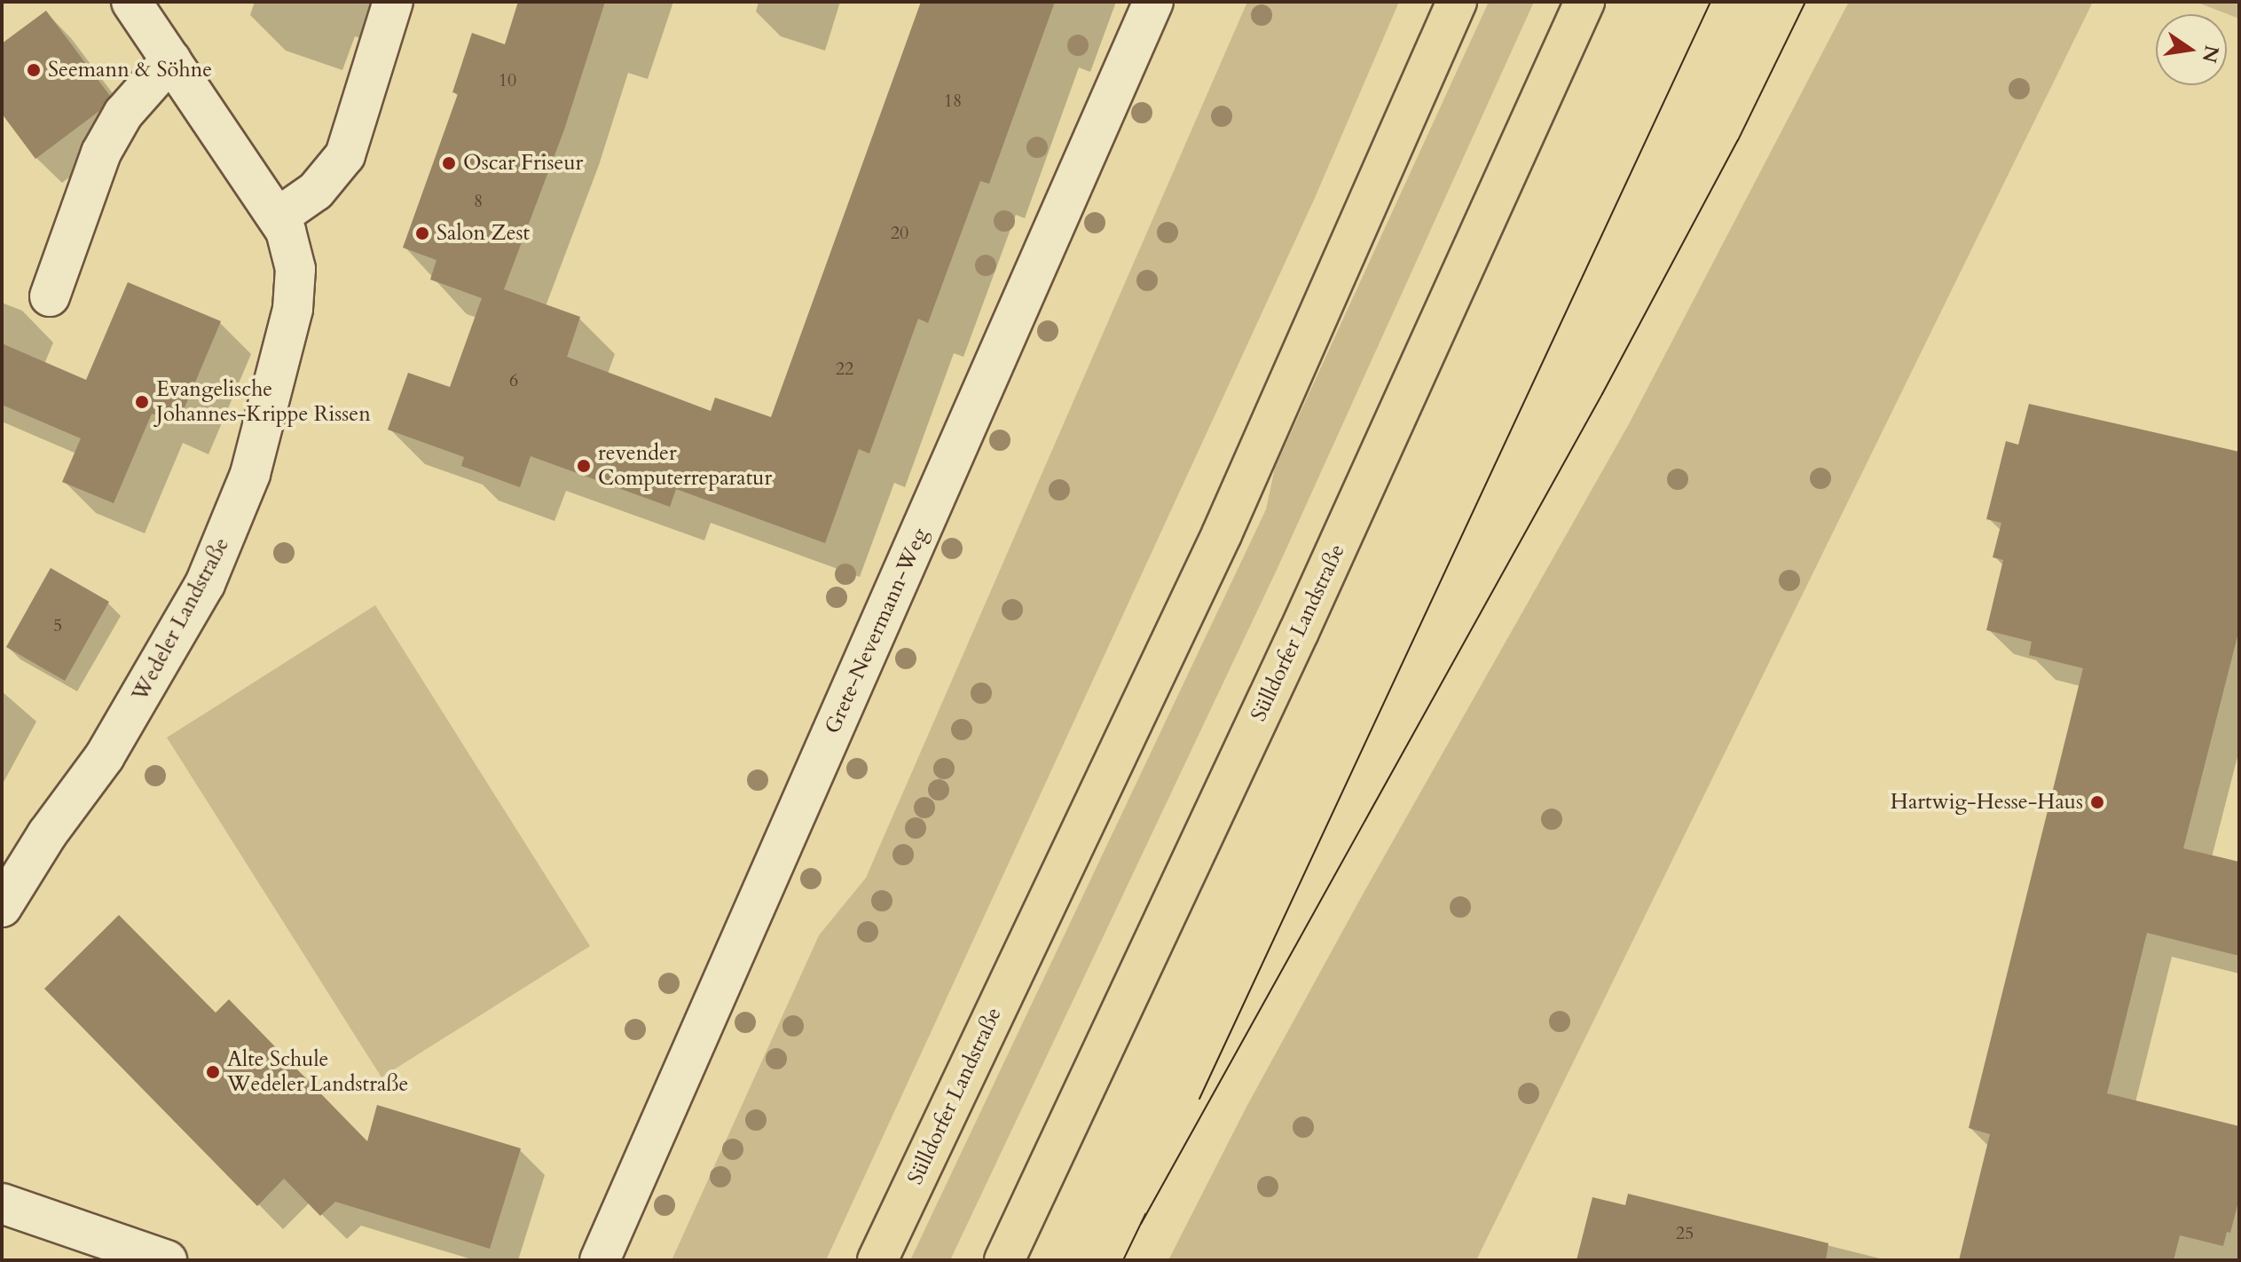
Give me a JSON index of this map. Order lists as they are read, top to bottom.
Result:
{
  "streets": {
    "highway": ["Sülldorfer Landstraße"],
    "street": ["Wedeler Landstraße", "Grete-Nevermann-Weg"]
  },
  "places": [
    "Seemann & Söhne",
    "Oscar Friseur",
    "Salon Zest",
    "Evangelische Johannes-Krippe Rissen",
    "revender Computerreparatur",
    "Hartwig-Hesse-Haus",
    "Alte Schule Wedeler Landstraße"
  ],
  "house_numbers": [
    "10",
    "18",
    "8",
    "20",
    "22",
    "6",
    "5",
    "25"
  ],
  "north": "right"
}
